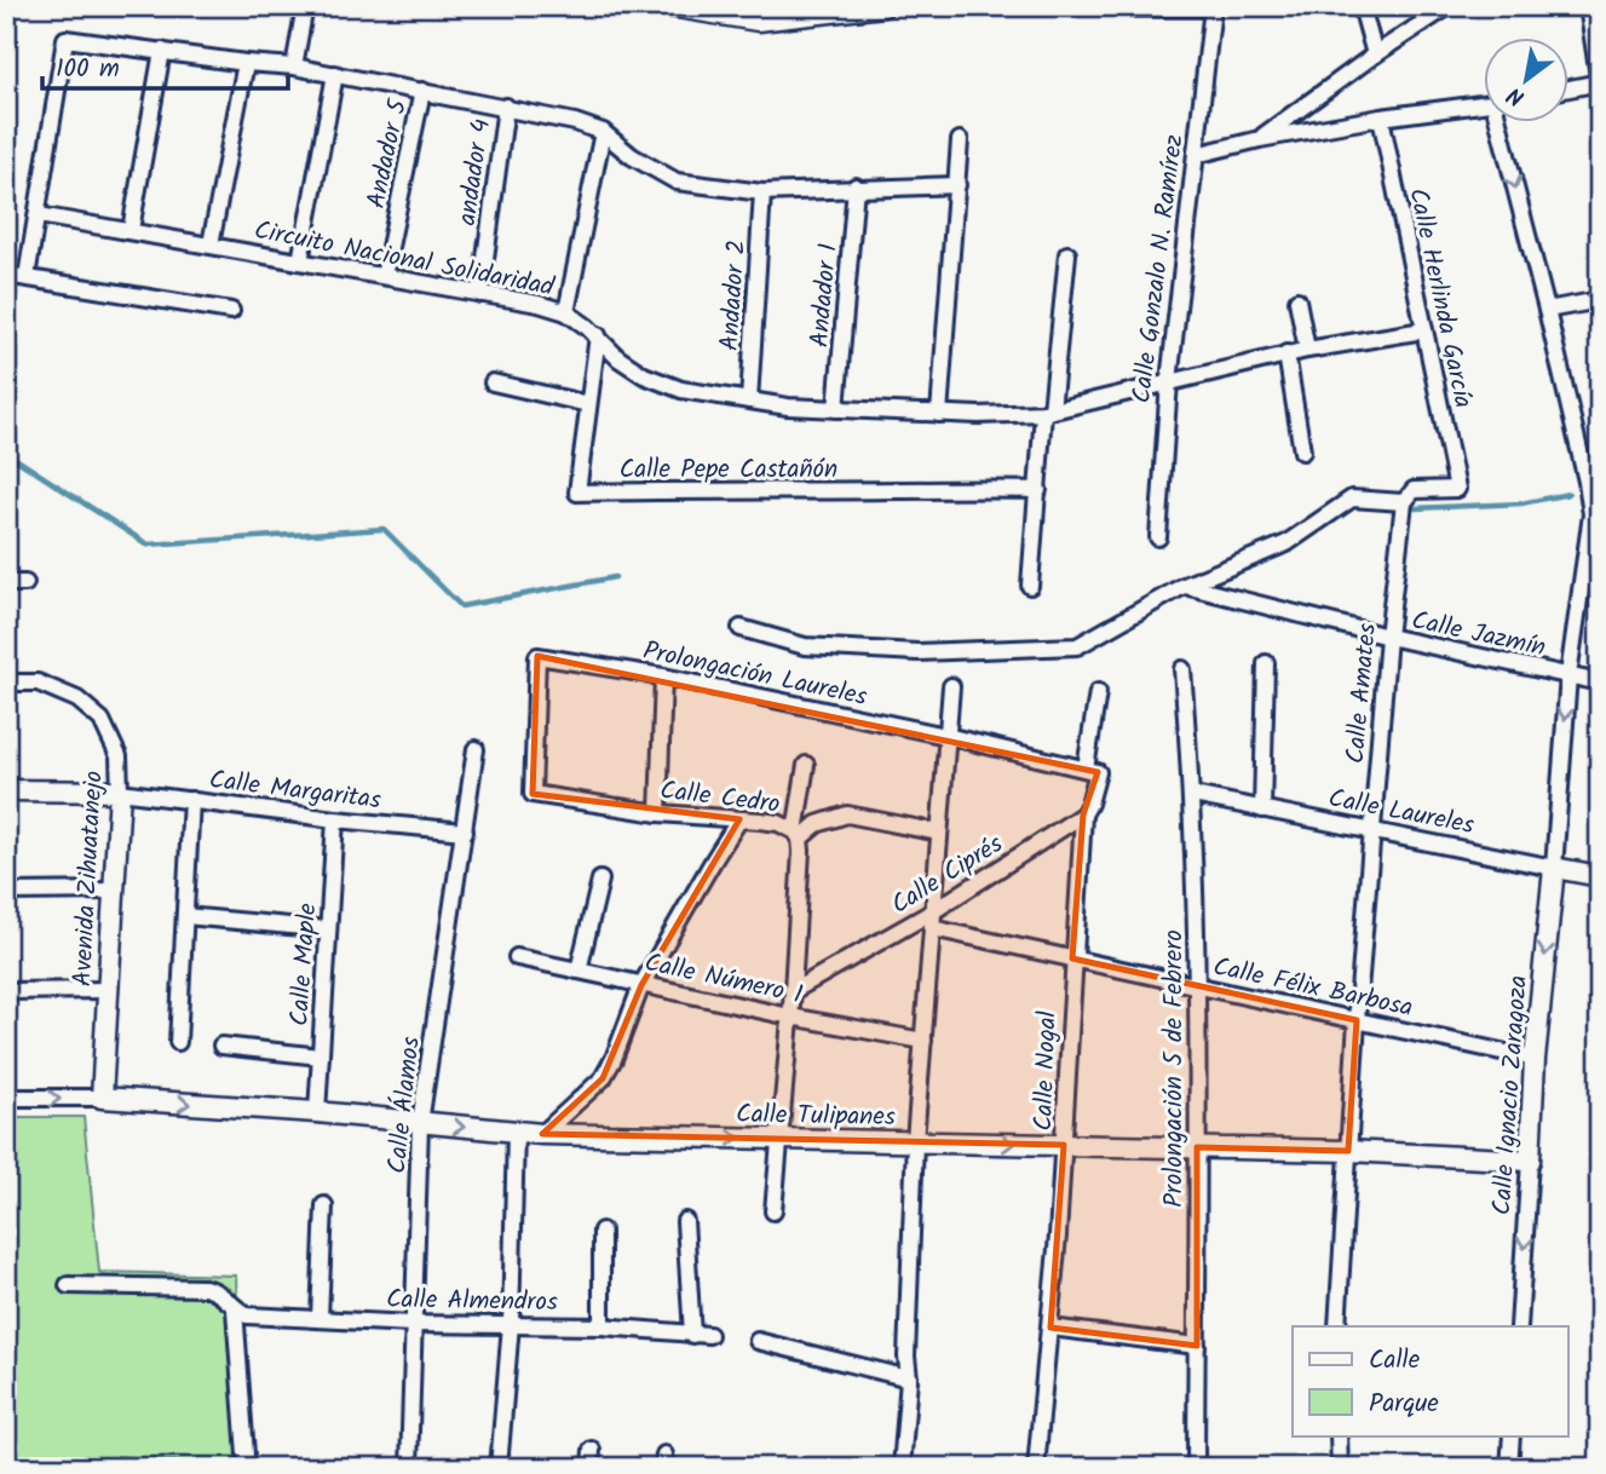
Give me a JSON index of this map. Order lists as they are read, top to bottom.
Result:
{
  "streets": {
    "street": [
      "Andador 5",
      "andador 4",
      "Circuito Nacional Solidaridad",
      "Calle Gonzalo N. Ramírez",
      "Andador 2",
      "Andador 1",
      "Calle Herlinda García",
      "Calle Pepe Castañón",
      "Calle Jazmín",
      "Prolongación Laureles",
      "Calle Amates",
      "Calle Margaritas",
      "Calle Cedro",
      "Calle Laureles",
      "Calle Ciprés",
      "Avenida Zihuatanejo",
      "Calle Maple",
      "Calle Número 1",
      "Calle Félix Barbosa",
      "Prolongación 5 de Febrero",
      "Calle Nogal",
      "Calle Ignacio Zaragoza",
      "Calle Álamos",
      "Calle Tulipanes",
      "Calle Almendros"
    ]
  },
  "crossings": [
    ["Andador 5", "Circuito Nacional Solidaridad"],
    ["andador 4", "Circuito Nacional Solidaridad"],
    ["Circuito Nacional Solidaridad", "Calle Gonzalo N. Ramírez"],
    ["Circuito Nacional Solidaridad", "Andador 2"],
    ["Circuito Nacional Solidaridad", "Andador 1"],
    ["Circuito Nacional Solidaridad", "Calle Herlinda García"],
    ["Circuito Nacional Solidaridad", "Calle Pepe Castañón"],
    ["Calle Herlinda García", "Calle Amates"],
    ["Calle Jazmín", "Calle Amates"],
    ["Prolongación Laureles", "Calle Cedro"],
    ["Calle Amates", "Calle Laureles"],
    ["Calle Amates", "Calle Félix Barbosa"],
    ["Calle Amates", "Calle Tulipanes"],
    ["Calle Margaritas", "Avenida Zihuatanejo"],
    ["Calle Margaritas", "Calle Maple"],
    ["Calle Margaritas", "Calle Álamos"],
    ["Calle Laureles", "Prolongación 5 de Febrero"],
    ["Calle Laureles", "Calle Ignacio Zaragoza"],
    ["Calle Ciprés", "Calle Nogal"],
    ["Avenida Zihuatanejo", "Calle Tulipanes"],
    ["Calle Maple", "Calle Tulipanes"],
    ["Calle Félix Barbosa", "Prolongación 5 de Febrero"],
    ["Calle Félix Barbosa", "Calle Nogal"],
    ["Calle Félix Barbosa", "Calle Ignacio Zaragoza"],
    ["Prolongación 5 de Febrero", "Calle Tulipanes"],
    ["Calle Nogal", "Calle Tulipanes"],
    ["Calle Ignacio Zaragoza", "Calle Tulipanes"],
    ["Calle Álamos", "Calle Tulipanes"],
    ["Calle Álamos", "Calle Almendros"]
  ],
  "one_way": ["Calle Ignacio Zaragoza", "Calle Tulipanes"],
  "legend": ["Calle", "Parque"],
  "scale_bar": "100 m",
  "north": "bottom left"
}
